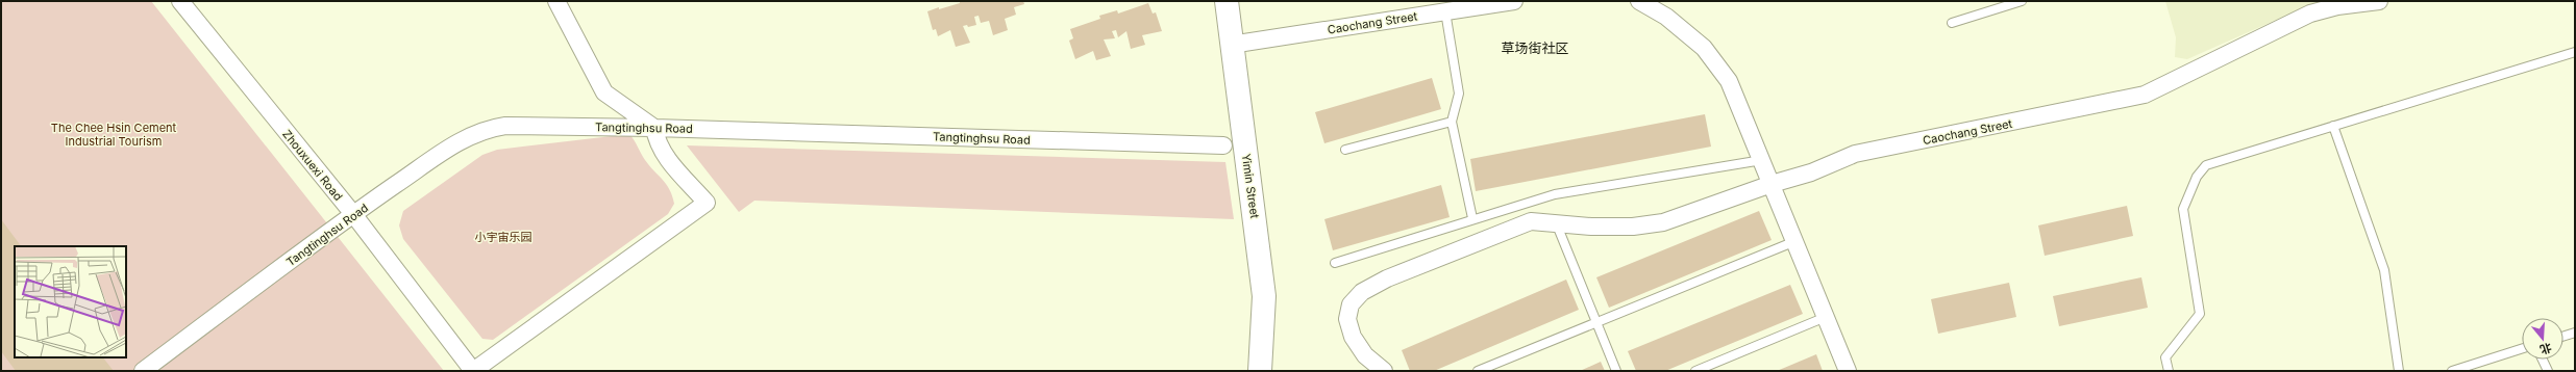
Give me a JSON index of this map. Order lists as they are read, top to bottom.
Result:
{
  "streets": {
    "street": [
      "Caochang Street",
      "Tangtinghsu Road",
      "Zhouxuexi Road",
      "Yimin Street"
    ]
  },
  "crossings": [
    ["Caochang Street", "Yimin Street"],
    ["Tangtinghsu Road", "Zhouxuexi Road"]
  ],
  "districts": ["草场街社区"],
  "parks": ["The Chee Hsin Cement Industrial Tourism", "小宇宙乐园"],
  "north": "bottom"
}
